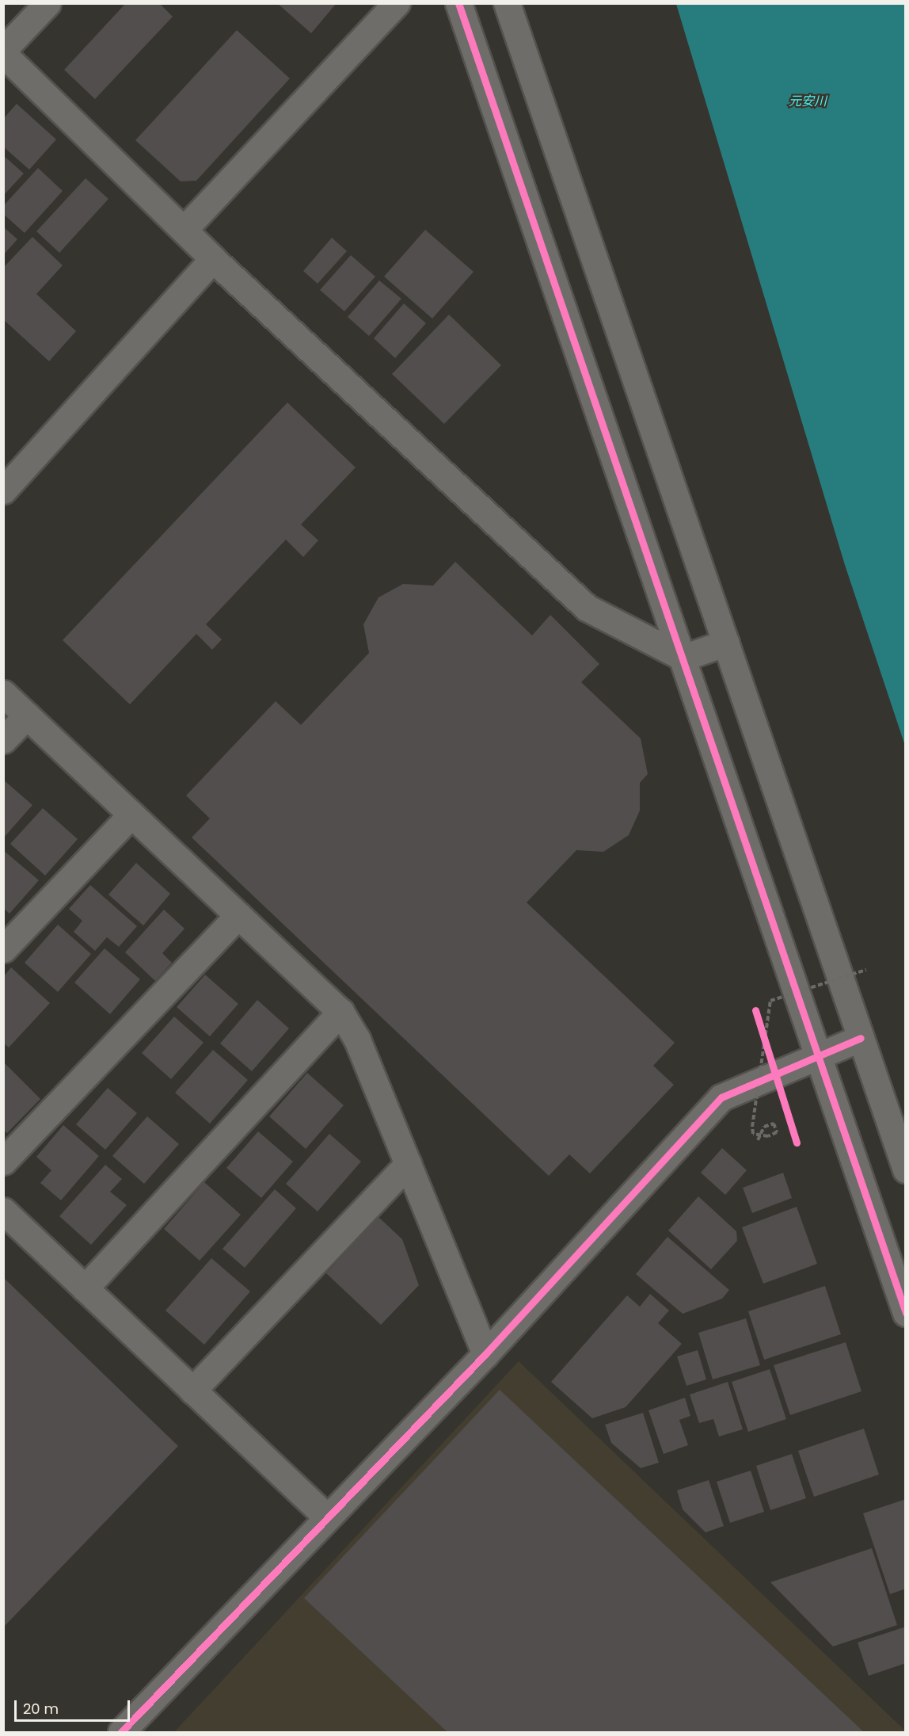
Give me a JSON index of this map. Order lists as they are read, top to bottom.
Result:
{
  "water": ["元安川"],
  "scale_bar": "20 m"
}
